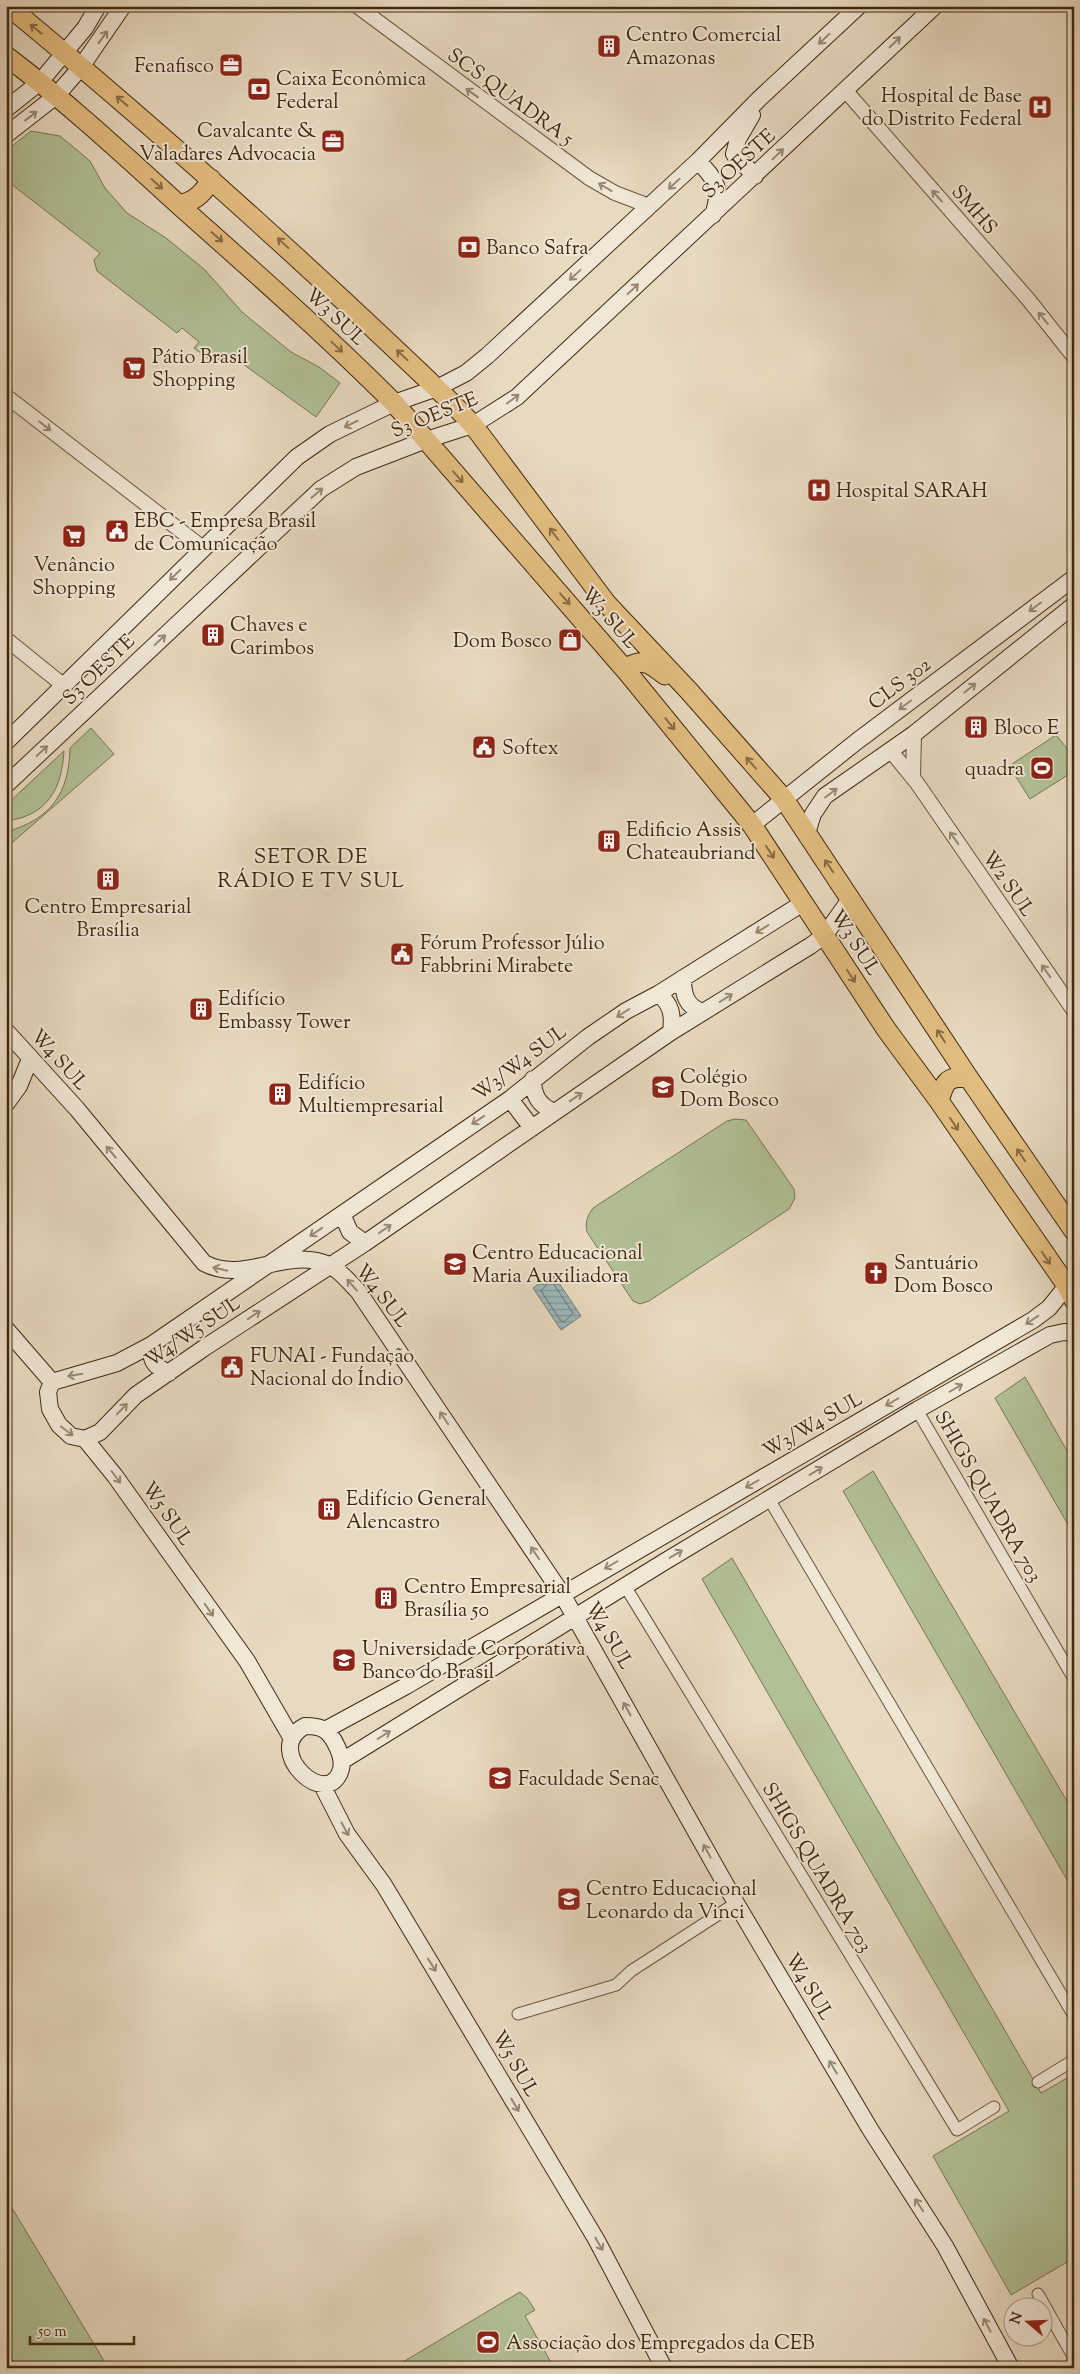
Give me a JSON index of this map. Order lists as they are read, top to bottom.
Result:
{
  "streets": {
    "main road": [
      "S3 OESTE",
      "W3 SUL",
      "CLS 302",
      "W4 SUL",
      "W3/W4 SUL",
      "W4/W5 SUL",
      "W5 SUL"
    ],
    "street": [
      "SCS QUADRA 5",
      "SMHS",
      "W2 SUL",
      "SHIGS QUADRA 703"
    ]
  },
  "crossings": [
    ["SCS QUADRA 5", "S3 OESTE"],
    ["S3 OESTE", "SMHS"],
    ["S3 OESTE", "W3 SUL"],
    ["W3 SUL", "CLS 302"],
    ["W3 SUL", "W3/W4 SUL"],
    ["W4 SUL", "W3/W4 SUL"],
    ["W4 SUL", "W4/W5 SUL"],
    ["W3/W4 SUL", "W4/W5 SUL"],
    ["W3/W4 SUL", "SHIGS QUADRA 703"],
    ["W4/W5 SUL", "W5 SUL"]
  ],
  "one_way": [
    "SCS QUADRA 5",
    "SMHS",
    "W2 SUL",
    "W4 SUL",
    "W5 SUL"
  ],
  "districts": ["SETOR DE RÁDIO E TV SUL"],
  "places": {
    "building": [
      "Centro Comercial Amazonas",
      "Chaves e Carimbos",
      "Bloco E",
      "Edificio Assis Chateaubriand",
      "Centro Empresarial Brasília",
      "Edifício Embassy Tower",
      "Edifício Multiempresarial",
      "Edifício General Alencastro",
      "Centro Empresarial Brasília 50"
    ],
    "office": ["Fenafisco", "Cavalcante & Valadares Advocacia"],
    "bank": ["Caixa Econômica Federal", "Banco Safra"],
    "hospital": ["Hospital de Base do Distrito Federal", "Hospital SARAH"],
    "supermarket": ["Pátio Brasil Shopping", "Venâncio Shopping"],
    "public building": [
      "EBC - Empresa Brasil de Comunicação",
      "Softex",
      "Fórum Professor Júlio Fabbrini Mirabete",
      "FUNAI - Fundação Nacional do Índio"
    ],
    "shop": ["Dom Bosco"],
    "sports": ["quadra", "Associação dos Empregados da CEB"],
    "school or university": [
      "Colégio Dom Bosco",
      "Centro Educacional Maria Auxiliadora",
      "Universidade Corporativa Banco do Brasil",
      "Faculdade Senac",
      "Centro Educacional Leonardo da Vinci"
    ],
    "church": ["Santuário Dom Bosco"]
  },
  "scale_bar": "50 m",
  "north": "left"
}
